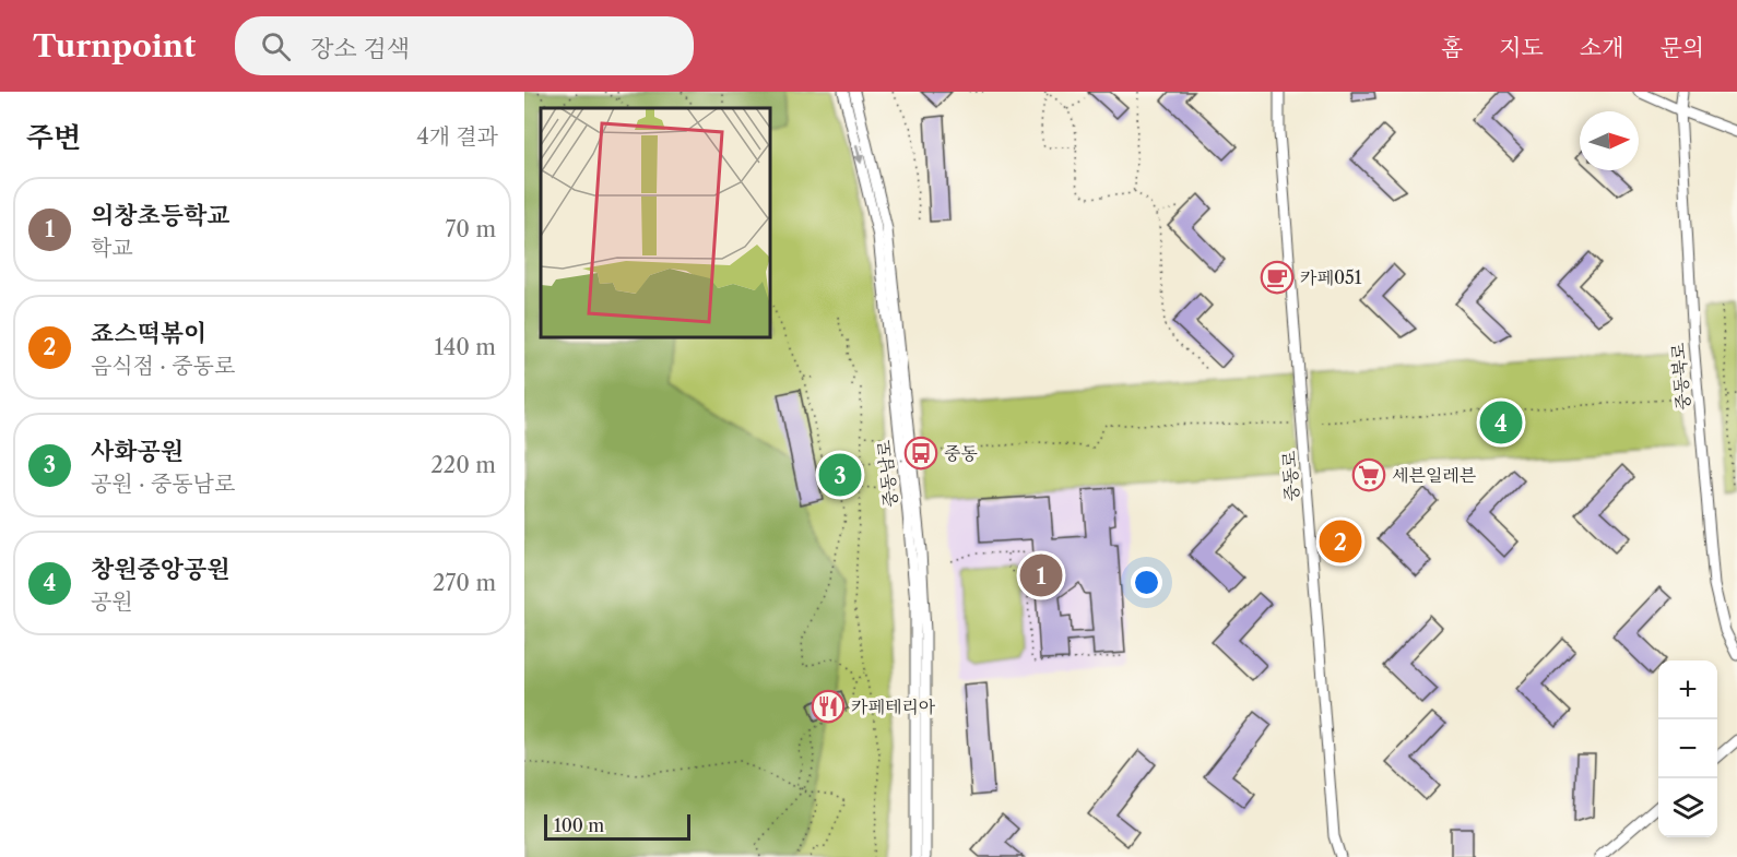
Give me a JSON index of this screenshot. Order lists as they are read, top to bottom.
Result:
{
  "streets": {
    "street": ["중동북로", "중동남로", "중동로"]
  },
  "places": {
    "cafe": ["카페051"],
    "bus stop": ["중동"],
    "supermarket": ["세븐일레븐"],
    "restaurant": ["카페테리아"]
  },
  "scale_bar": "100 m",
  "north": "right",
  "page": {
    "header": "Turnpoint",
    "search": "장소 검색",
    "nav": [
      "홈",
      "지도",
      "소개",
      "문의"
    ],
    "heading": ["주변", "4개 결과"],
    "list": [
      {
        "mark": "1",
        "name": "의창초등학교",
        "note": "학교",
        "value": "70 m"
      },
      {
        "mark": "2",
        "name": "죠스떡볶이",
        "note": "음식점 · 중동로",
        "value": "140 m"
      },
      {
        "mark": "3",
        "name": "사화공원",
        "note": "공원 · 중동남로",
        "value": "220 m"
      },
      {
        "mark": "4",
        "name": "창원중앙공원",
        "note": "공원",
        "value": "270 m"
      }
    ],
    "pins": [
      "4",
      "3",
      "2",
      "1"
    ],
    "map_buttons": ["+", "−"],
    "scale": "100 m"
  }
}
